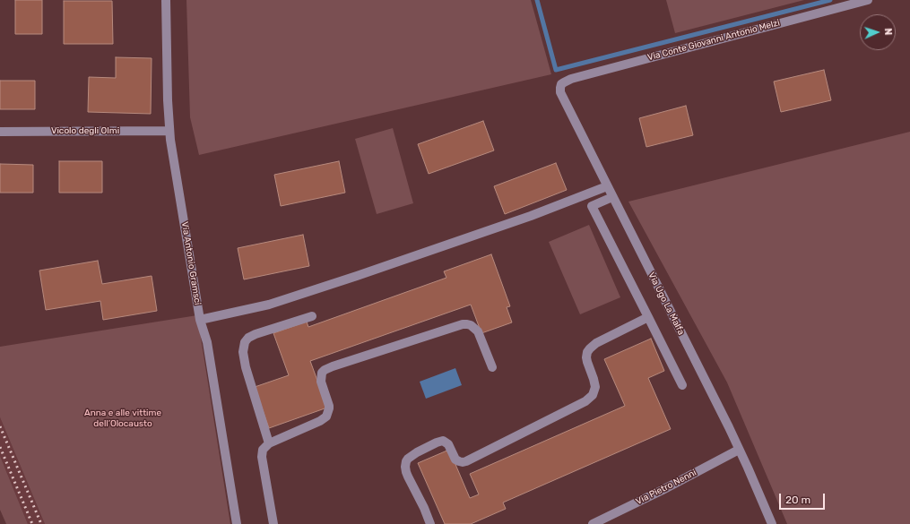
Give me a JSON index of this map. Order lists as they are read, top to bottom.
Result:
{
  "streets": {
    "street": [
      "Via Conte Giovanni Antonio Melzi",
      "Vicolo degli Olmi",
      "Via Antonio Gramsci",
      "Via Ugo La Malfa",
      "Via Pietro Nenni"
    ]
  },
  "crossings": [
    ["Via Conte Giovanni Antonio Melzi", "Via Ugo La Malfa"],
    ["Vicolo degli Olmi", "Via Antonio Gramsci"],
    ["Via Ugo La Malfa", "Via Pietro Nenni"]
  ],
  "parks": ["Anna e alle vittime dell’Olocausto"],
  "scale_bar": "20 m",
  "north": "right"
}
